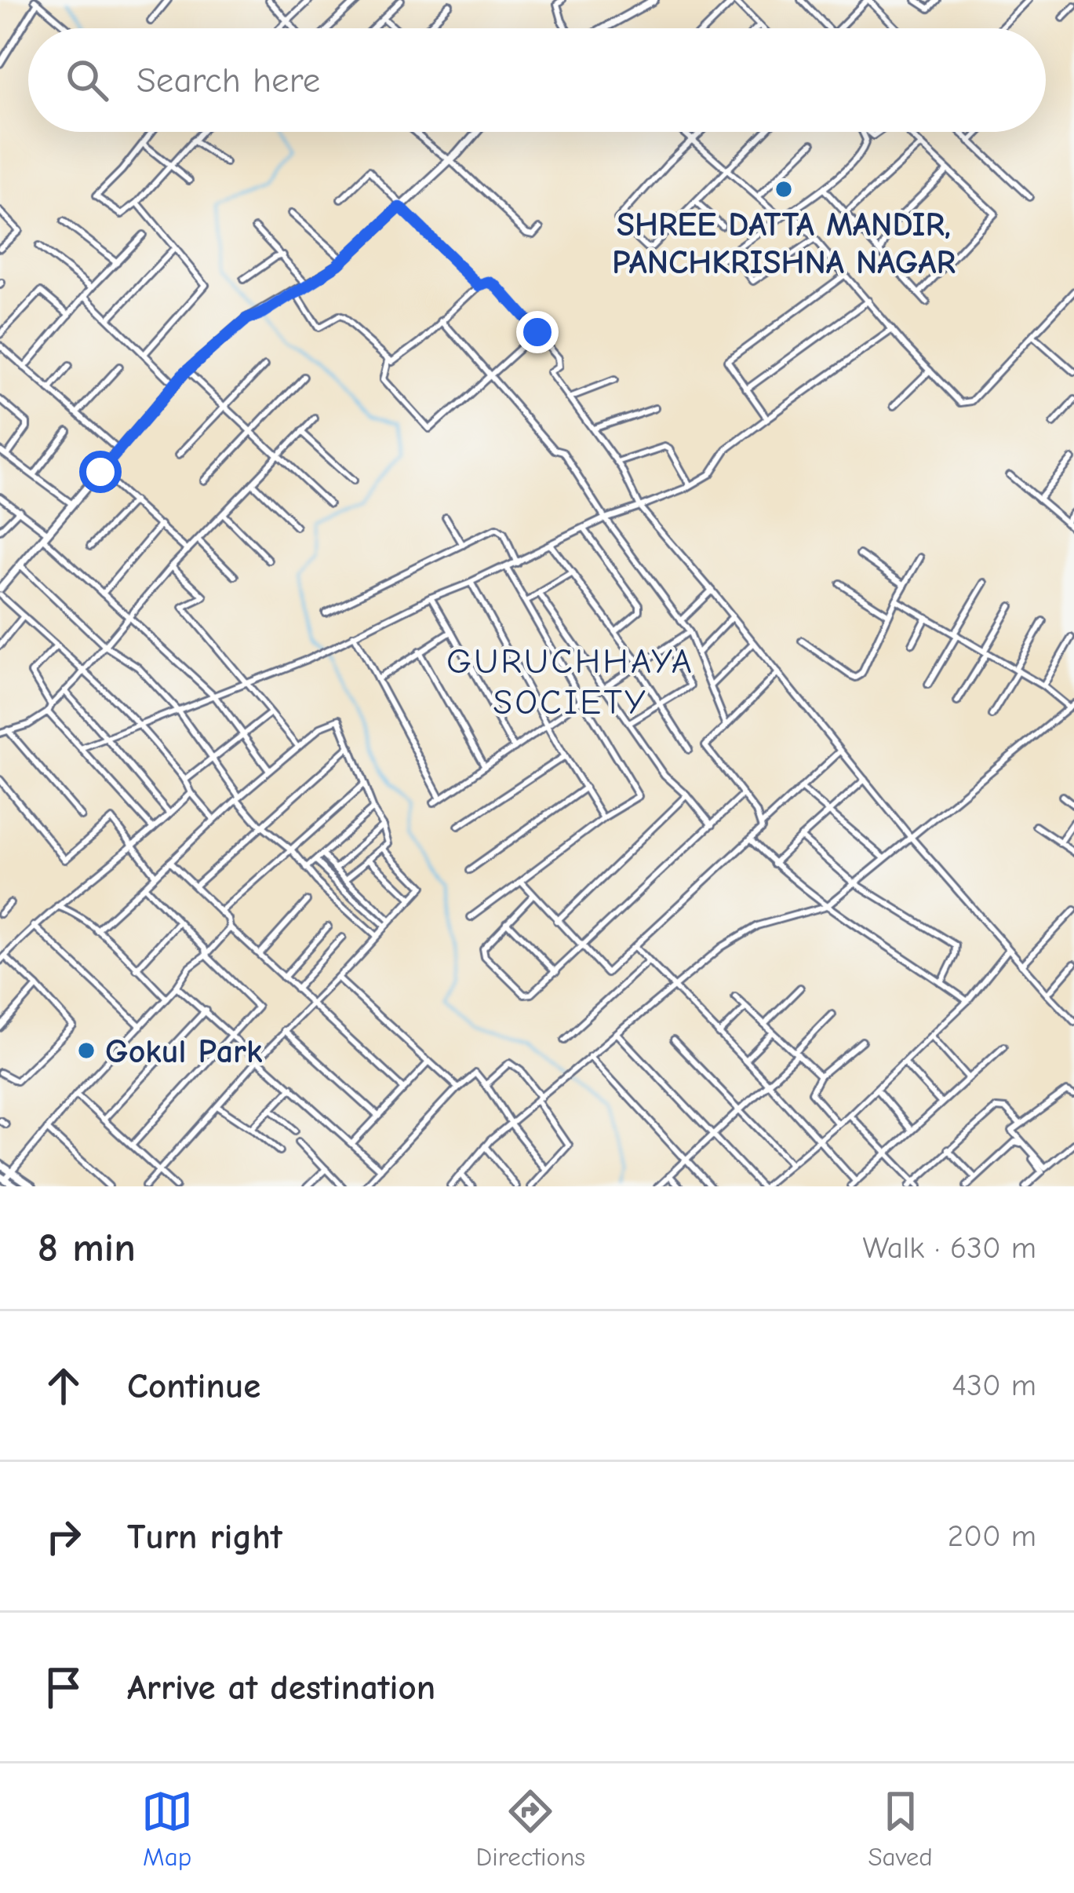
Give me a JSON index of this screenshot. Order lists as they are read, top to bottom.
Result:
{
  "districts": ["GURUCHHAYA SOCIETY"],
  "places": ["SHREE DATTA MANDIR, PANCHKRISHNA NAGAR", "Gokul Park"],
  "page": {
    "search": "Search here",
    "heading": ["8 min", "Walk · 630 m"],
    "list": [
      ["Continue", "430 m"],
      ["Turn right", "200 m"],
      "Arrive at destination"
    ],
    "nav": ["Map", "Directions", "Saved"]
  }
}
